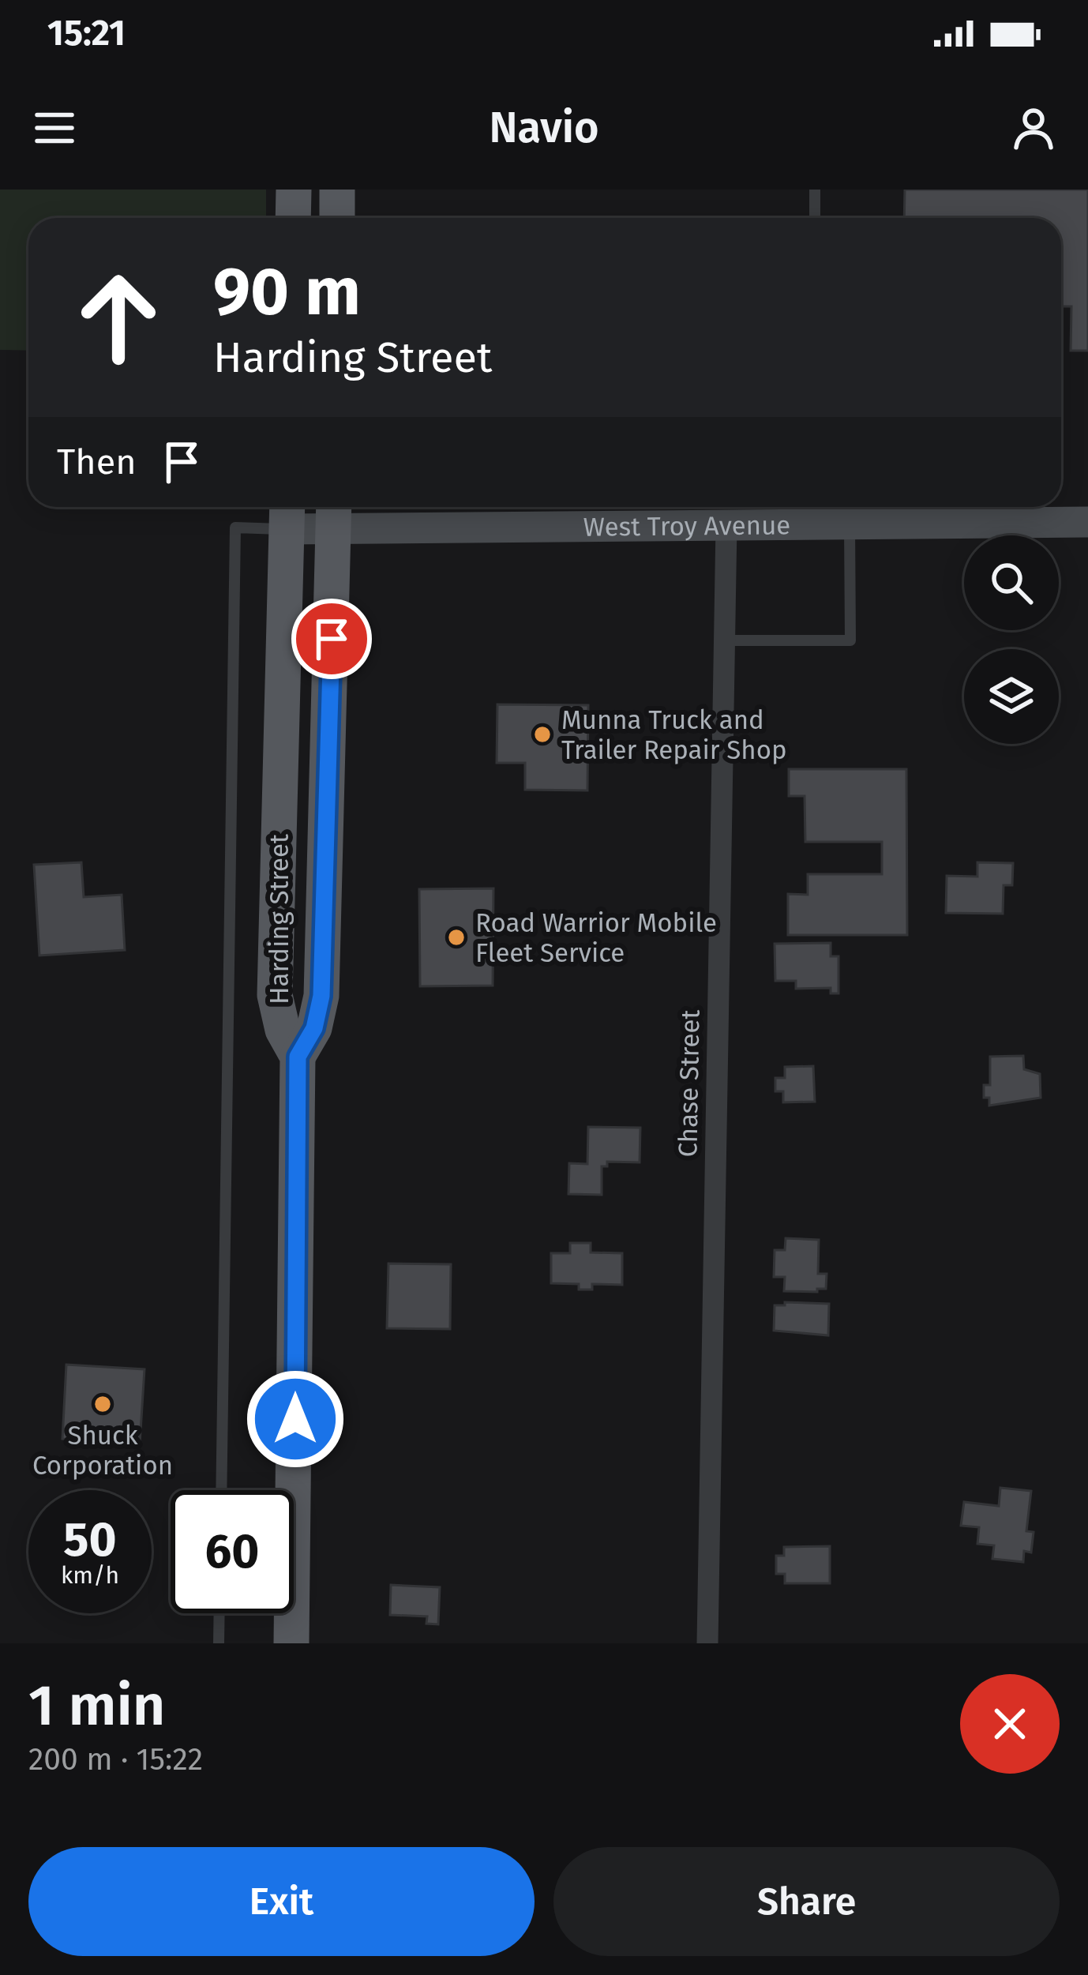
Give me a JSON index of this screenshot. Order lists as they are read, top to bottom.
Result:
{
  "streets": {
    "main road": ["West Troy Avenue", "Harding Street"],
    "street": ["Chase Street"]
  },
  "crossings": [
    ["West Troy Avenue", "Harding Street"],
    ["West Troy Avenue", "Chase Street"]
  ],
  "places": ["Munna Truck and Trailer Repair Shop", "Road Warrior Mobile Fleet Service", "Shuck Corporation"],
  "page": {
    "status": "15:21",
    "header": "Navio",
    "turn": ["90 m", "Harding Street"],
    "then": "Then",
    "speed": "50 km/h",
    "limit": "60",
    "heading": ["1 min", "200 m · 15:22"],
    "buttons": ["Exit", "Share"]
  }
}
